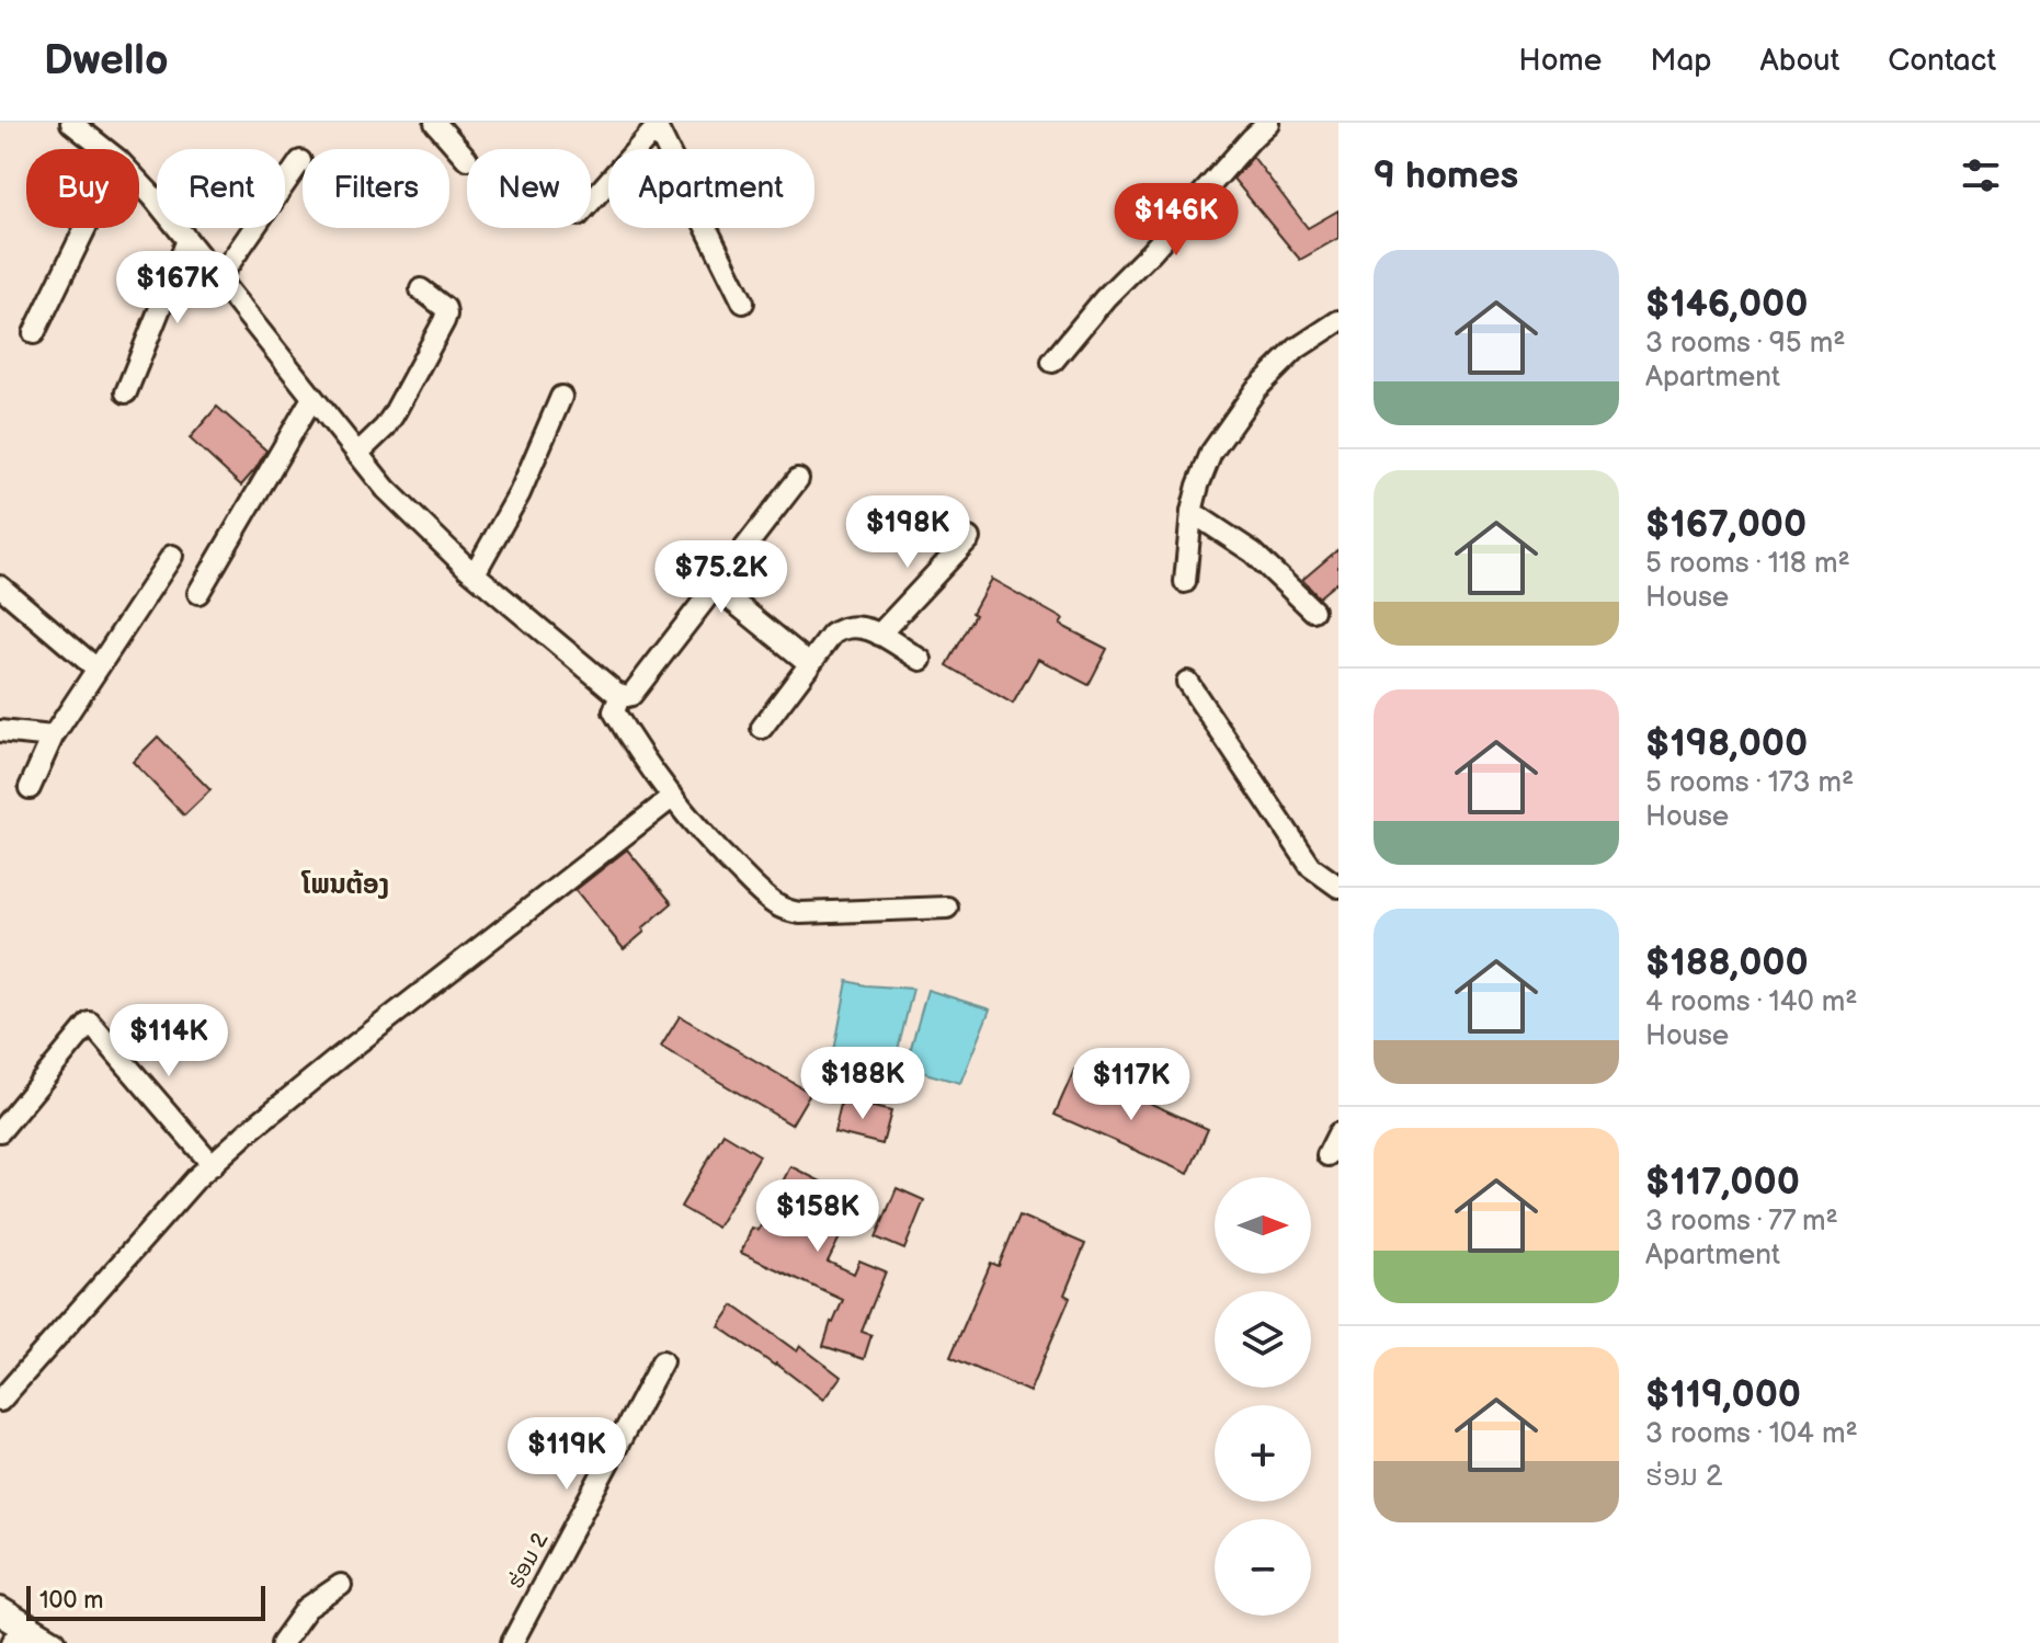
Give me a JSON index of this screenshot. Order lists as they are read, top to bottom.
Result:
{
  "streets": {
    "street": ["ຮ່ອມ 2"]
  },
  "districts": ["ໂພນຕ້ອງ"],
  "scale_bar": "100 m",
  "north": "right",
  "page": {
    "header": "Dwello",
    "nav": [
      "Home",
      "Map",
      "About",
      "Contact"
    ],
    "heading": "9 homes",
    "chip": [
      "Buy",
      "Rent",
      "Filters",
      "New",
      "Apartment"
    ],
    "price": [
      "$146K",
      "$167K",
      "$198K",
      "$75.2K",
      "$114K",
      "$188K",
      "$117K",
      "$158K",
      "$119K"
    ],
    "list": [
      {
        "name": "$146,000",
        "note": "3 rooms · 95 m² · Apartment"
      },
      {
        "name": "$167,000",
        "note": "5 rooms · 118 m² · House"
      },
      {
        "name": "$198,000",
        "note": "5 rooms · 173 m² · House"
      },
      {
        "name": "$188,000",
        "note": "4 rooms · 140 m² · House"
      },
      {
        "name": "$117,000",
        "note": "3 rooms · 77 m² · Apartment"
      },
      {
        "name": "$119,000",
        "note": "3 rooms · 104 m² · ຮ່ອມ 2"
      }
    ],
    "map_buttons": ["+", "−"],
    "scale": "100 m"
  }
}
